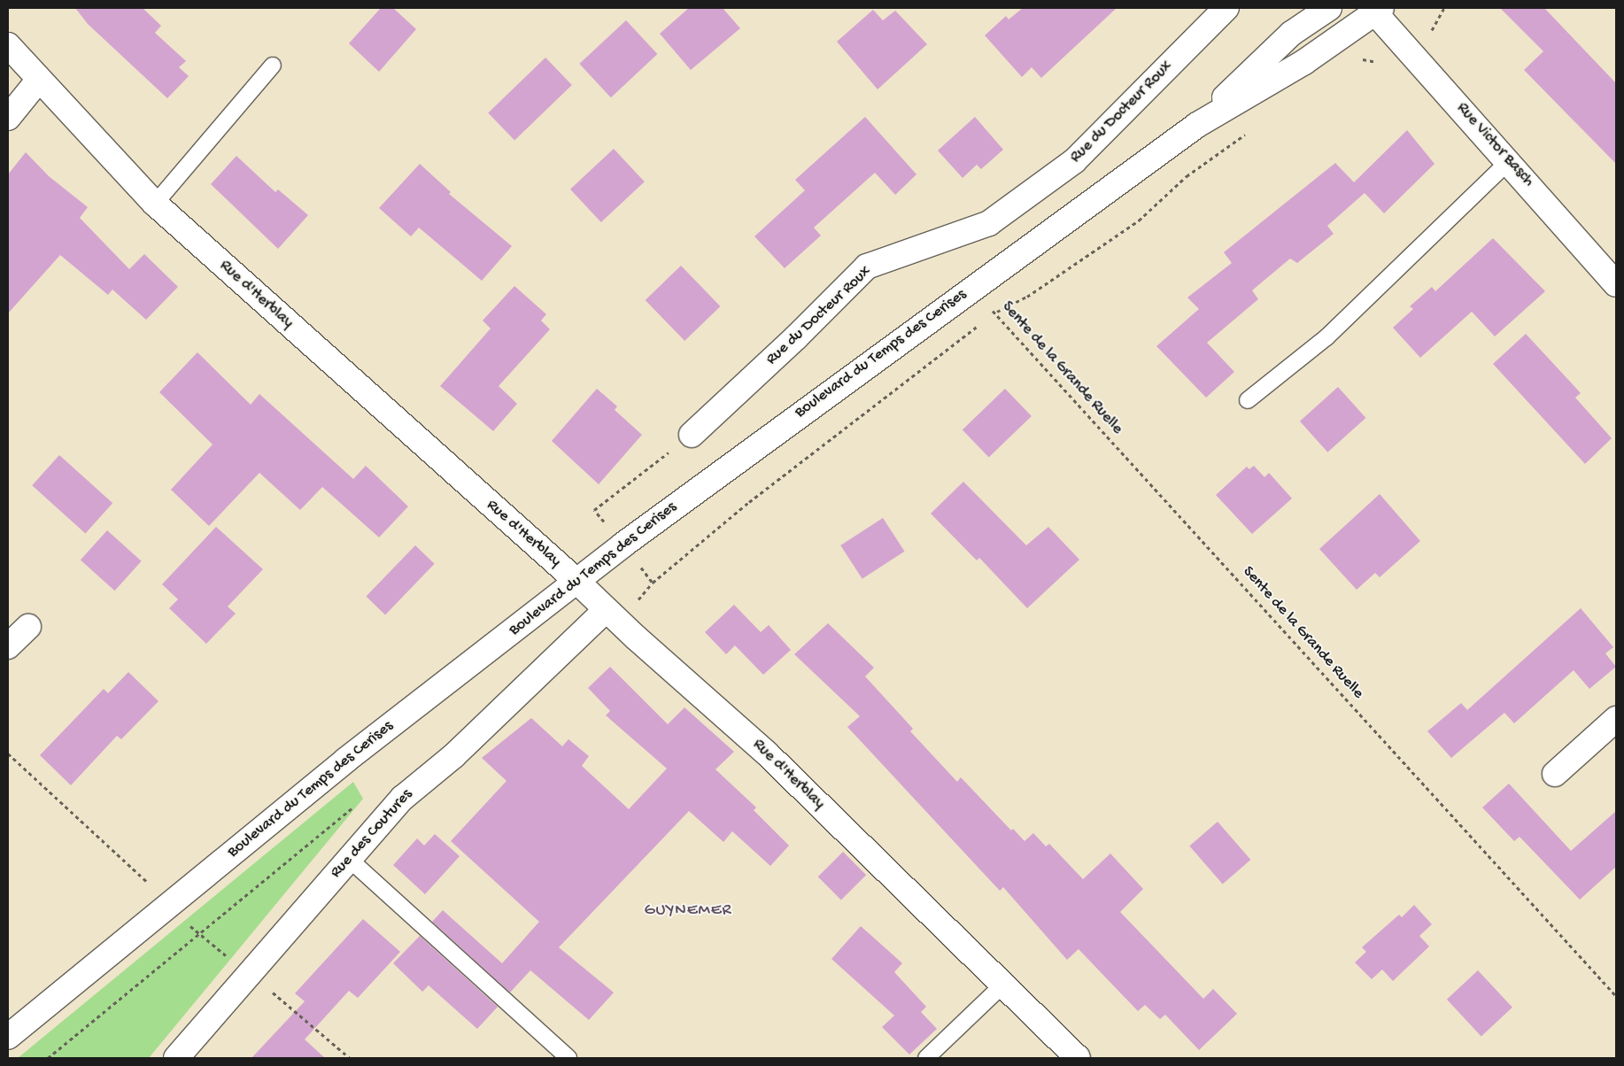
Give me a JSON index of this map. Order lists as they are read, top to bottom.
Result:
{
  "streets": {
    "main road": [
      "Rue du Docteur Roux",
      "Rue Victor Basch",
      "Rue d'Herblay",
      "Boulevard du Temps des Cerises",
      "Rue des Coutures"
    ],
    "path": ["Sente de la Grande Ruelle"]
  },
  "crossings": [
    ["Rue Victor Basch", "Boulevard du Temps des Cerises"],
    ["Rue d'Herblay", "Boulevard du Temps des Cerises"],
    ["Rue d'Herblay", "Rue des Coutures"],
    ["Boulevard du Temps des Cerises", "Sente de la Grande Ruelle"]
  ],
  "districts": ["GUYNEMER"]
}
